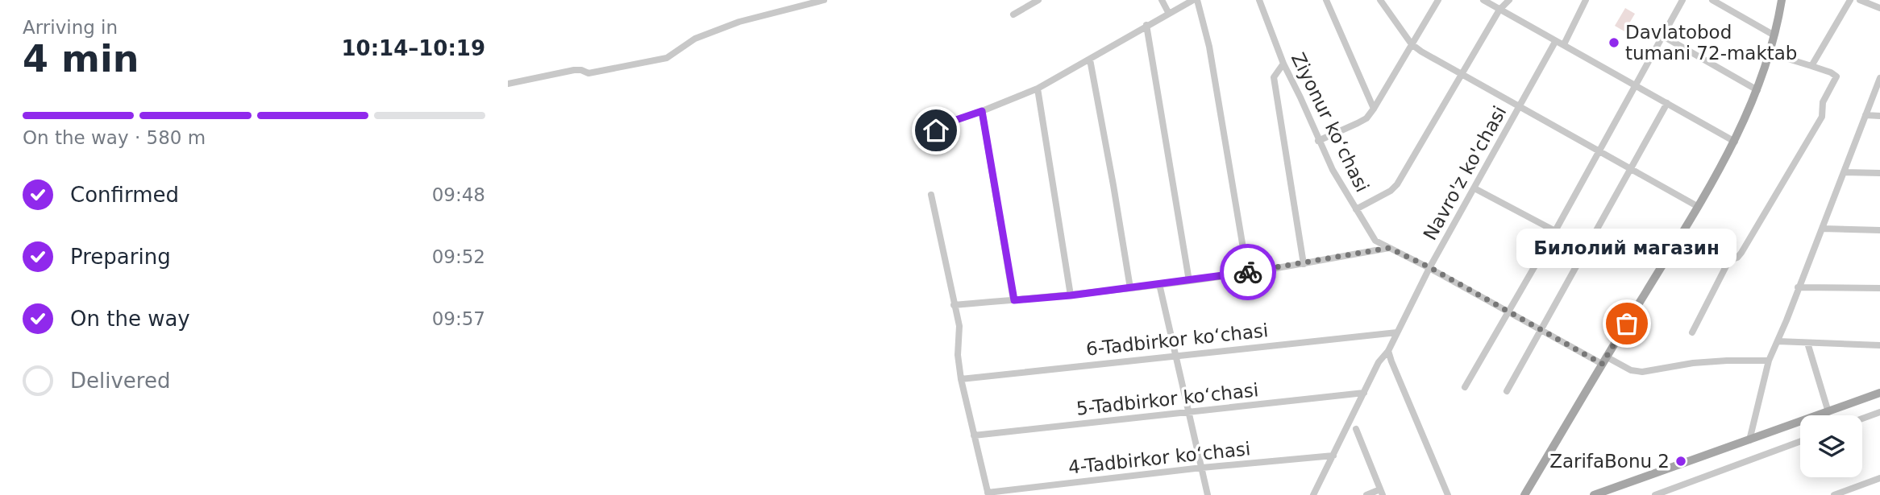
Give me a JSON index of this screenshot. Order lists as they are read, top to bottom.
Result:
{
  "streets": {
    "street": [
      "Ziyonur koʻchasi",
      "Navro'z ko'chasi",
      "6-Tadbirkor koʻchasi",
      "5-Tadbirkor koʻchasi",
      "4-Tadbirkor koʻchasi"
    ]
  },
  "crossings": [
    ["Ziyonur koʻchasi", "Navro'z ko'chasi"],
    ["Navro'z ko'chasi", "6-Tadbirkor koʻchasi"],
    ["Navro'z ko'chasi", "5-Tadbirkor koʻchasi"],
    ["Navro'z ko'chasi", "4-Tadbirkor koʻchasi"]
  ],
  "places": ["Davlatobod tumani 72-maktab", "Билолий магазин", "ZarifaBonu 2"],
  "page": {
    "heading": ["4 min", "Arriving in", "10:14–10:19"],
    "bar": "On the way · 580 m",
    "list": [
      ["Confirmed", "09:48"],
      ["Preparing", "09:52"],
      ["On the way", "09:57"],
      "Delivered"
    ],
    "bubble": "Билолий магазин"
  }
}
